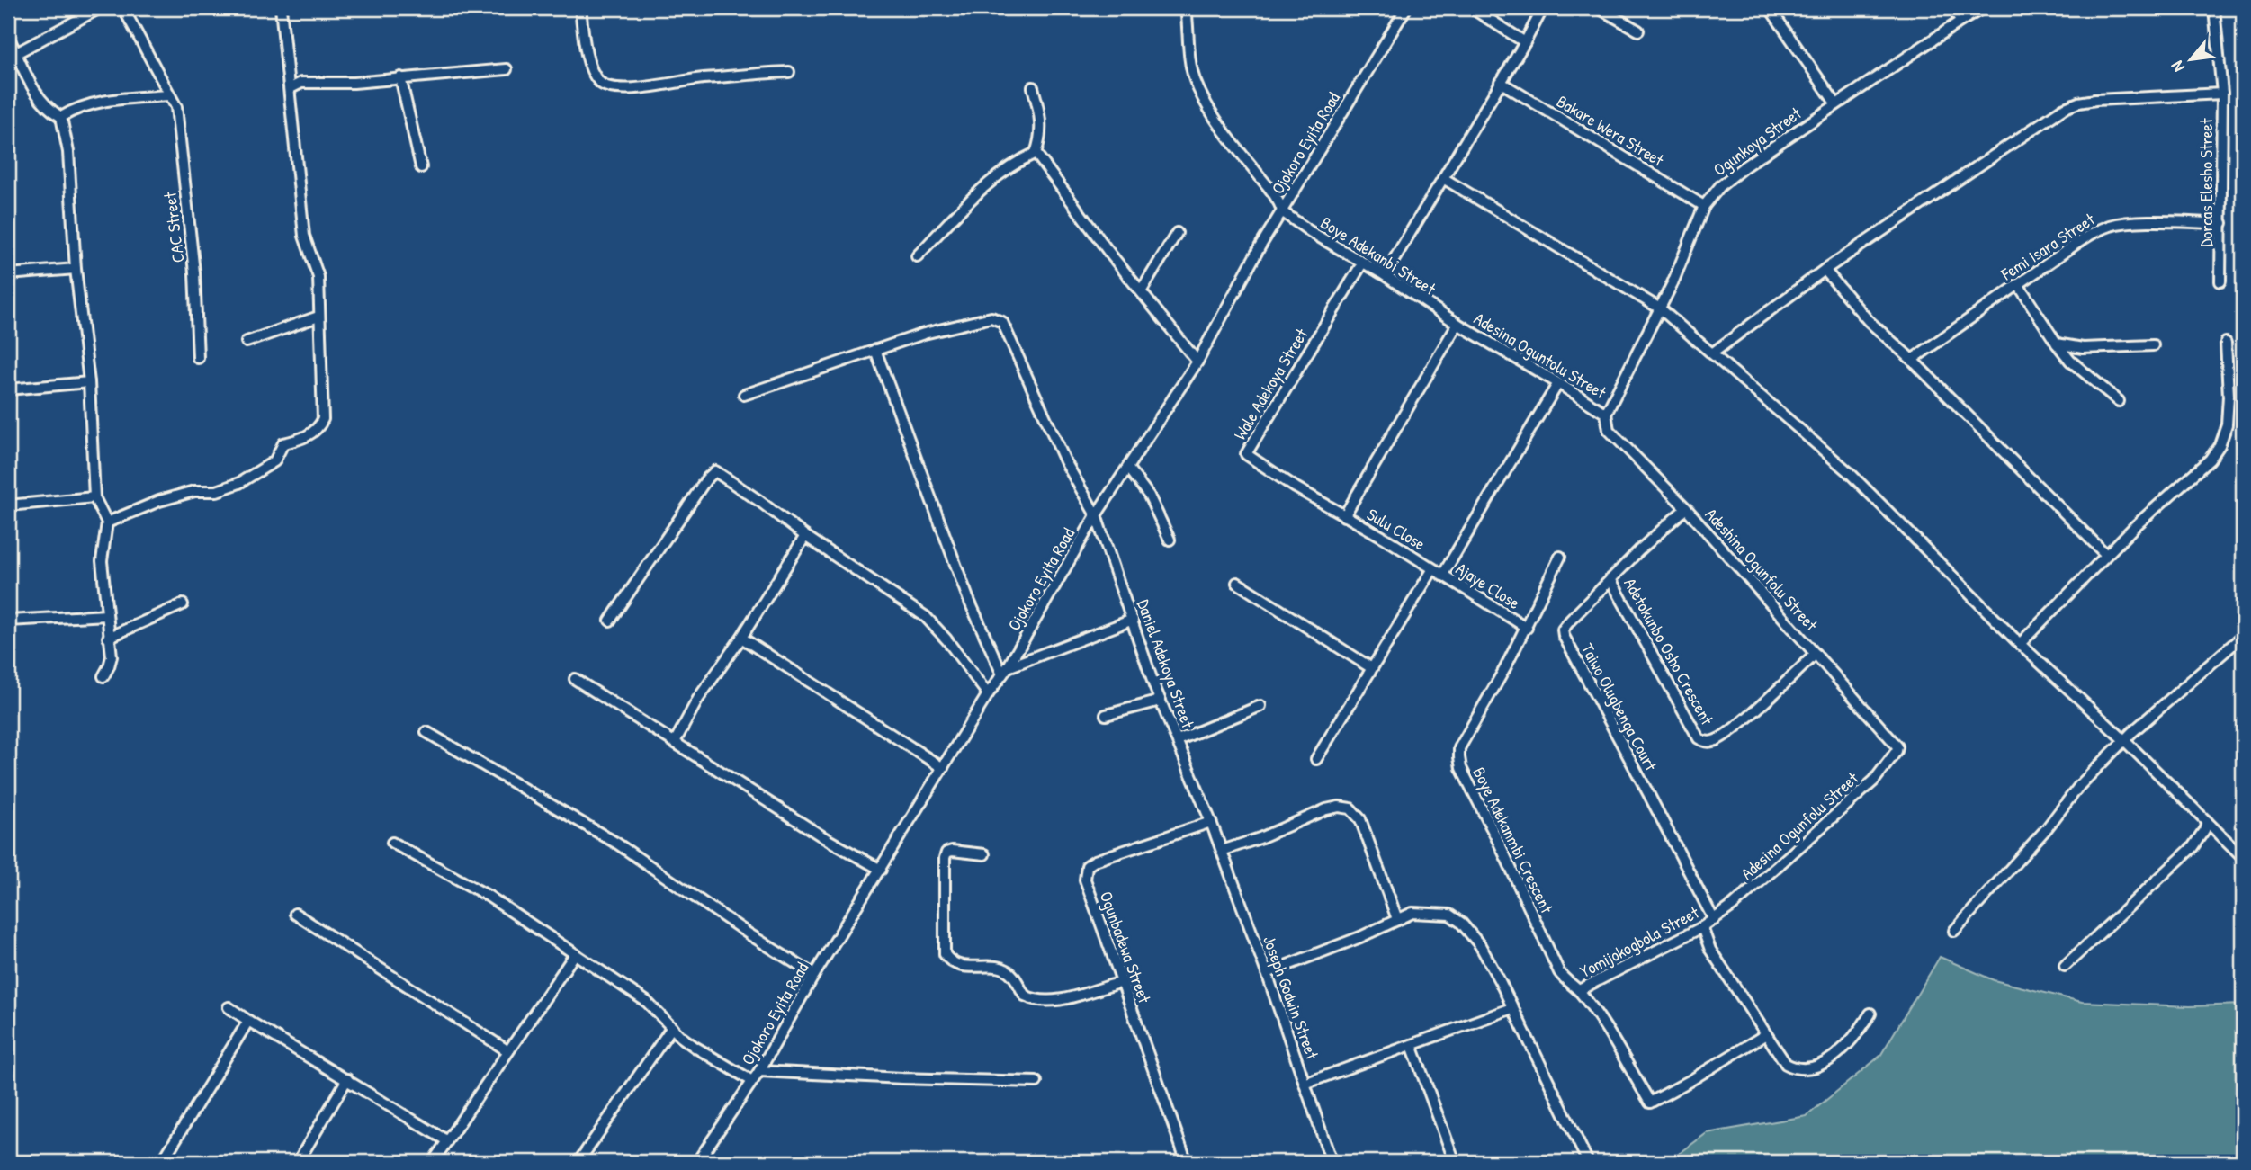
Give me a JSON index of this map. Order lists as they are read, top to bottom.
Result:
{
  "streets": {
    "street": [
      "Bakare Wera Street",
      "Ogunkoya Street",
      "Ojokoro Eyita Road",
      "Dorcas Elesho Street",
      "CAC Street",
      "Femi Isara Street",
      "Boye Adekanbi Street",
      "Adesina Oguntolu Street",
      "Wale Adekoya Street",
      "Sulu Close",
      "Adeshina Ogunfolu Street",
      "Ajaye Close",
      "Adetokunbo Osho Crescent",
      "Daniel Adekoya Street",
      "Taiwo Olugbenga Court",
      "Adesina Ogunfolu Street",
      "Boye Adekanmbi Crescent",
      "Yomijokogbola Street",
      "Ogunbadewa Street",
      "Joseph Godwin Street"
    ]
  },
  "crossings": [
    ["Bakare Wera Street", "Ogunkoya Street"],
    ["Ogunkoya Street", "Adesina Oguntolu Street"],
    ["Ogunkoya Street", "Adeshina Ogunfolu Street"],
    ["Ojokoro Eyita Road", "Boye Adekanbi Street"],
    ["Ojokoro Eyita Road", "Daniel Adekoya Street"],
    ["Dorcas Elesho Street", "Femi Isara Street"],
    ["Boye Adekanbi Street", "Adesina Oguntolu Street"],
    ["Boye Adekanbi Street", "Wale Adekoya Street"],
    ["Adesina Oguntolu Street", "Adeshina Ogunfolu Street"],
    ["Wale Adekoya Street", "Sulu Close"],
    ["Sulu Close", "Ajaye Close"],
    ["Adeshina Ogunfolu Street", "Adetokunbo Osho Crescent"],
    ["Adeshina Ogunfolu Street", "Taiwo Olugbenga Court"],
    ["Adeshina Ogunfolu Street", "Adesina Ogunfolu Street"],
    ["Ajaye Close", "Boye Adekanmbi Crescent"],
    ["Adetokunbo Osho Crescent", "Taiwo Olugbenga Court"],
    ["Daniel Adekoya Street", "Ogunbadewa Street"],
    ["Daniel Adekoya Street", "Joseph Godwin Street"],
    ["Taiwo Olugbenga Court", "Adesina Ogunfolu Street"],
    ["Taiwo Olugbenga Court", "Yomijokogbola Street"],
    ["Adesina Ogunfolu Street", "Yomijokogbola Street"],
    ["Boye Adekanmbi Crescent", "Yomijokogbola Street"],
    ["Ogunbadewa Street", "Joseph Godwin Street"]
  ],
  "north": "bottom left"
}
